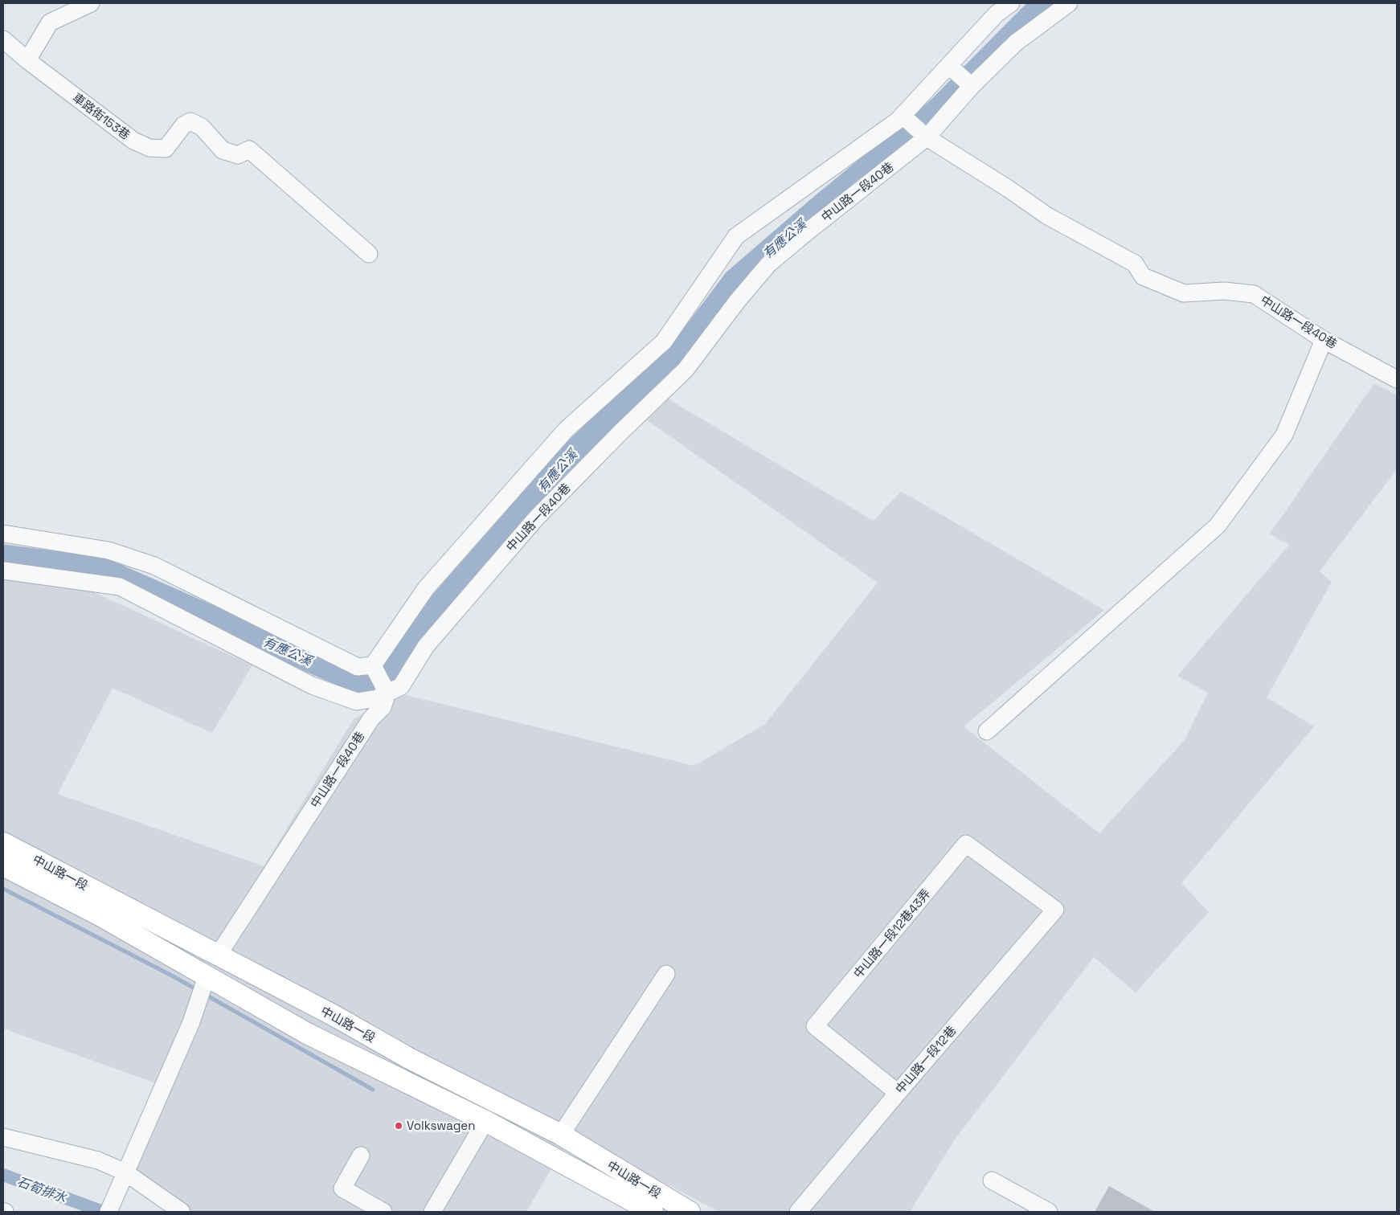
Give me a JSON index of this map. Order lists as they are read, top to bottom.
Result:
{
  "streets": {
    "main road": ["中山路一段"],
    "street": [
      "車路街153巷",
      "中山路一段40巷",
      "中山路一段12巷43弄",
      "中山路一段12巷"
    ]
  },
  "crossings": [
    ["中山路一段40巷", "中山路一段"],
    ["中山路一段12巷43弄", "中山路一段12巷"]
  ],
  "water": ["有應公溪", "石筍排水"],
  "places": ["Volkswagen"]
}
